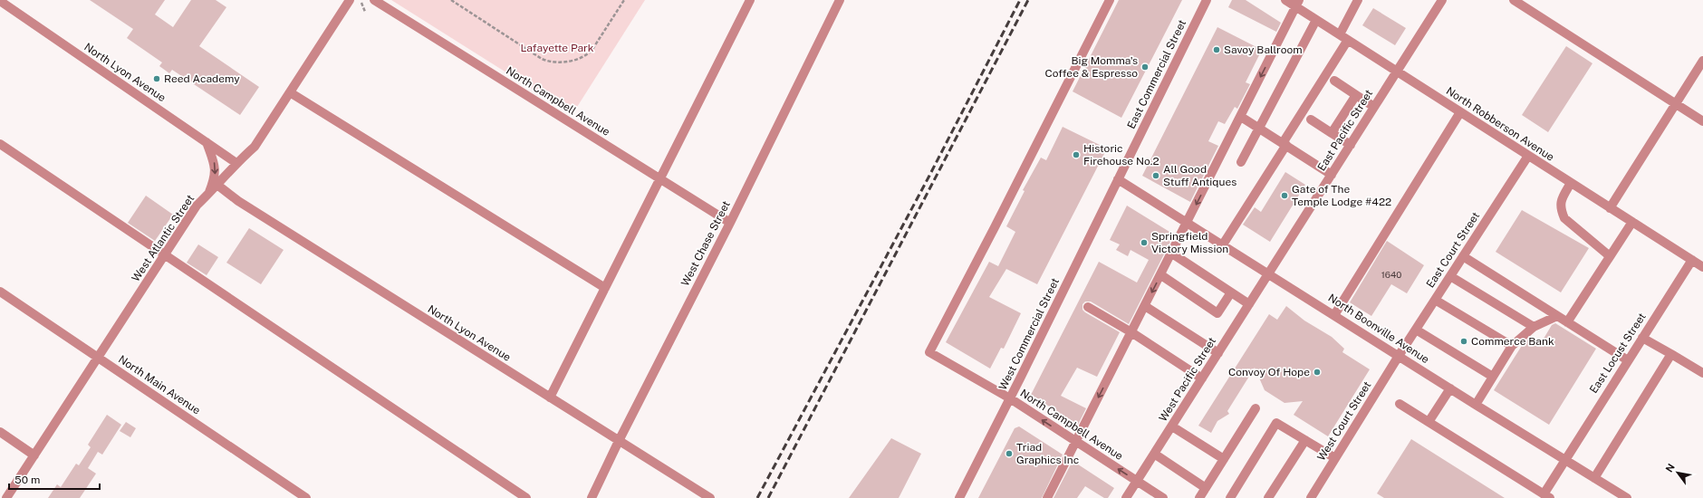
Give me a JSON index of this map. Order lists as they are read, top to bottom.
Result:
{
  "streets": {
    "street": [
      "North Lyon Avenue",
      "East Commercial Street",
      "North Campbell Avenue",
      "North Robberson Avenue",
      "East Pacific Street",
      "West Atlantic Street",
      "West Chase Street",
      "East Court Street",
      "North Boonville Avenue",
      "West Commercial Street",
      "East Locust Street",
      "West Pacific Street",
      "North Main Avenue",
      "West Court Street"
    ]
  },
  "crossings": [
    ["North Lyon Avenue", "West Atlantic Street"],
    ["North Lyon Avenue", "West Chase Street"],
    ["East Commercial Street", "North Boonville Avenue"],
    ["East Commercial Street", "West Commercial Street"],
    ["North Campbell Avenue", "West Chase Street"],
    ["North Campbell Avenue", "West Commercial Street"],
    ["North Campbell Avenue", "West Pacific Street"],
    ["North Robberson Avenue", "East Pacific Street"],
    ["North Robberson Avenue", "East Court Street"],
    ["North Robberson Avenue", "East Locust Street"],
    ["East Pacific Street", "North Boonville Avenue"],
    ["East Pacific Street", "West Pacific Street"],
    ["West Atlantic Street", "North Main Avenue"],
    ["East Court Street", "North Boonville Avenue"],
    ["East Court Street", "West Court Street"],
    ["North Boonville Avenue", "West Commercial Street"],
    ["North Boonville Avenue", "East Locust Street"],
    ["North Boonville Avenue", "West Pacific Street"],
    ["North Boonville Avenue", "West Court Street"]
  ],
  "parks": ["Lafayette Park"],
  "places": [
    "Savoy Ballroom",
    "Big Momma's Coffee & Espresso",
    "Reed Academy",
    "Historic Firehouse No.2",
    "All Good Stuff Antiques",
    "Gate of The Temple Lodge #422",
    "Springfield Victory Mission",
    "Commerce Bank",
    "Convoy Of Hope",
    "Triad Graphics Inc"
  ],
  "house_numbers": ["1640"],
  "scale_bar": "50 m",
  "north": "top left"
}
